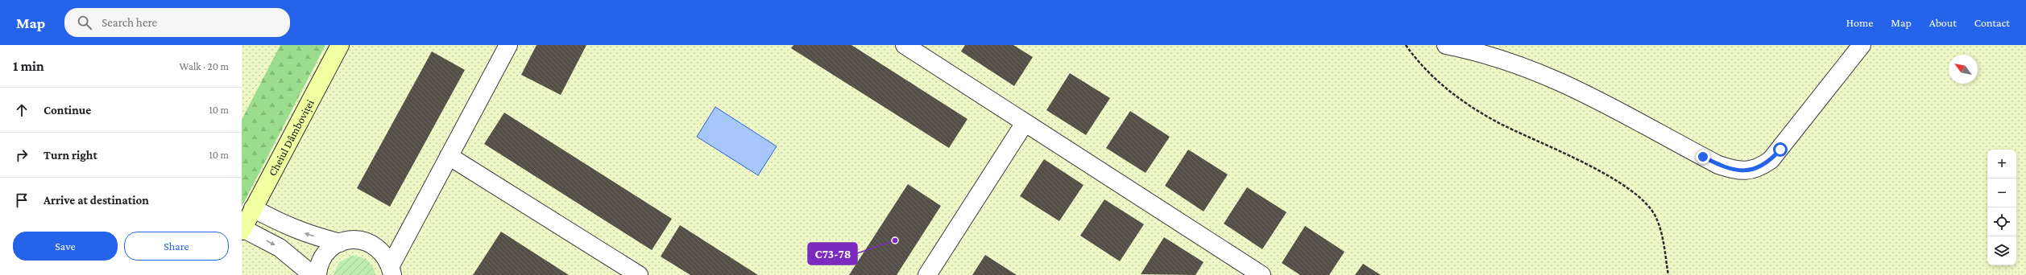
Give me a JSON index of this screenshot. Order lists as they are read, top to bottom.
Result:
{
  "streets": {
    "street": ["Cheiul Dâmboviței"]
  },
  "places": ["C73-78"],
  "north": "top left",
  "page": {
    "header": "Map",
    "search": "Search here",
    "nav": [
      "Home",
      "Map",
      "About",
      "Contact"
    ],
    "heading": ["1 min", "Walk · 20 m"],
    "list": [
      ["Continue", "10 m"],
      ["Turn right", "10 m"],
      "Arrive at destination"
    ],
    "map_buttons": ["+", "−"],
    "buttons": ["Save", "Share"]
  }
}
